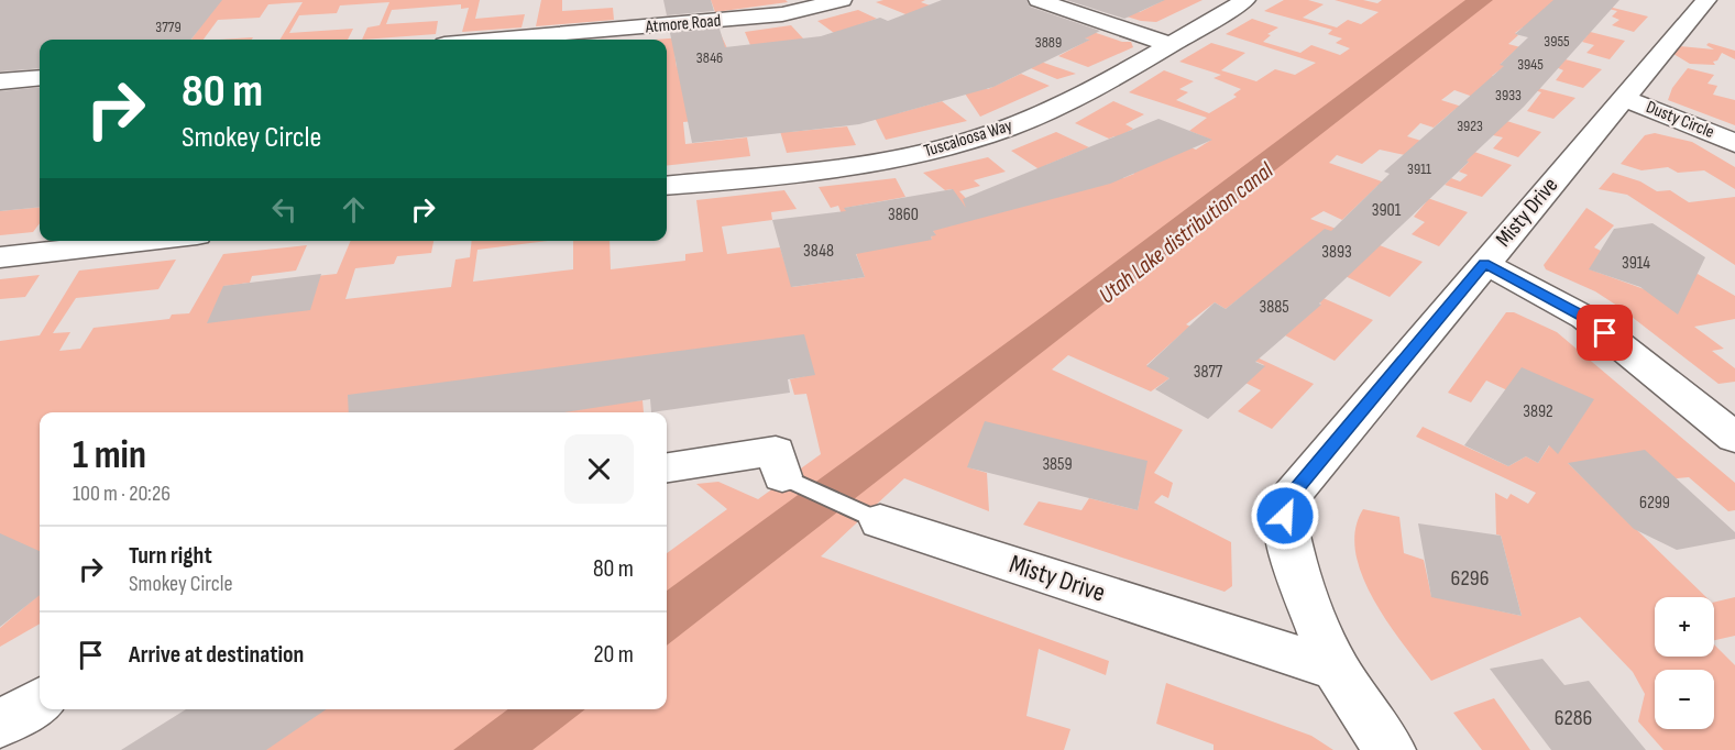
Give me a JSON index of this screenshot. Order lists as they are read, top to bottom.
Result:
{
  "streets": {
    "street": [
      "Atmore Road",
      "Dusty Circle",
      "Tuscaloosa Way",
      "Misty Drive"
    ]
  },
  "crossings": [
    ["Dusty Circle", "Misty Drive"]
  ],
  "water": ["Utah Lake distribution canal"],
  "house_numbers": [
    "3779",
    "3955",
    "3889",
    "3846",
    "3945",
    "3933",
    "3923",
    "3911",
    "3901",
    "3860",
    "3848",
    "3893",
    "3914",
    "3885",
    "3877",
    "3892",
    "3859",
    "6299",
    "6296",
    "6286"
  ],
  "page": {
    "turn": ["80 m", "Smokey Circle"],
    "heading": ["1 min", "100 m · 20:26"],
    "list": [
      {
        "name": "Turn right",
        "note": "Smokey Circle",
        "value": "80 m"
      },
      {
        "name": "Arrive at destination",
        "value": "20 m"
      }
    ],
    "map_buttons": ["+", "−"]
  }
}
